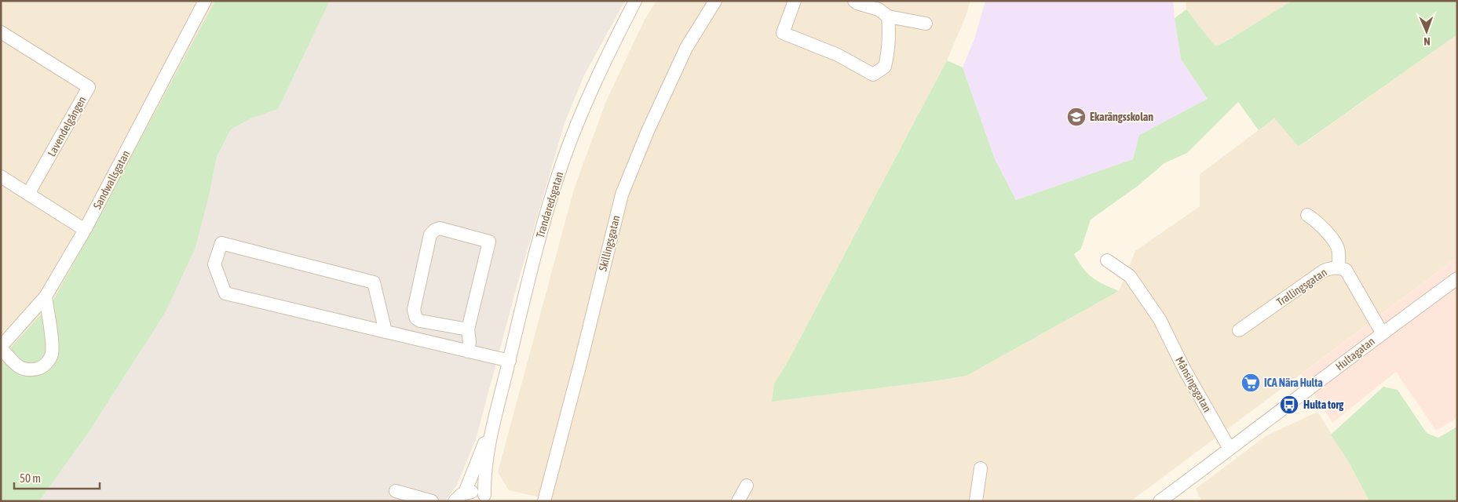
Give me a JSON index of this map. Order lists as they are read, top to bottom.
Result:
{
  "streets": {
    "street": [
      "Lavendelgången",
      "Sandwallsgatan",
      "Trandaredsgatan",
      "Skillingsgatan",
      "Trallingsgatan",
      "Hultagatan",
      "Månsingsgatan"
    ]
  },
  "crossings": [
    ["Trallingsgatan", "Hultagatan"],
    ["Hultagatan", "Månsingsgatan"]
  ],
  "places": {
    "school or university": ["Ekarängsskolan"],
    "supermarket": ["ICA Nära Hulta"],
    "bus stop": ["Hulta torg"]
  },
  "scale_bar": "50 m",
  "north": "bottom"
}
